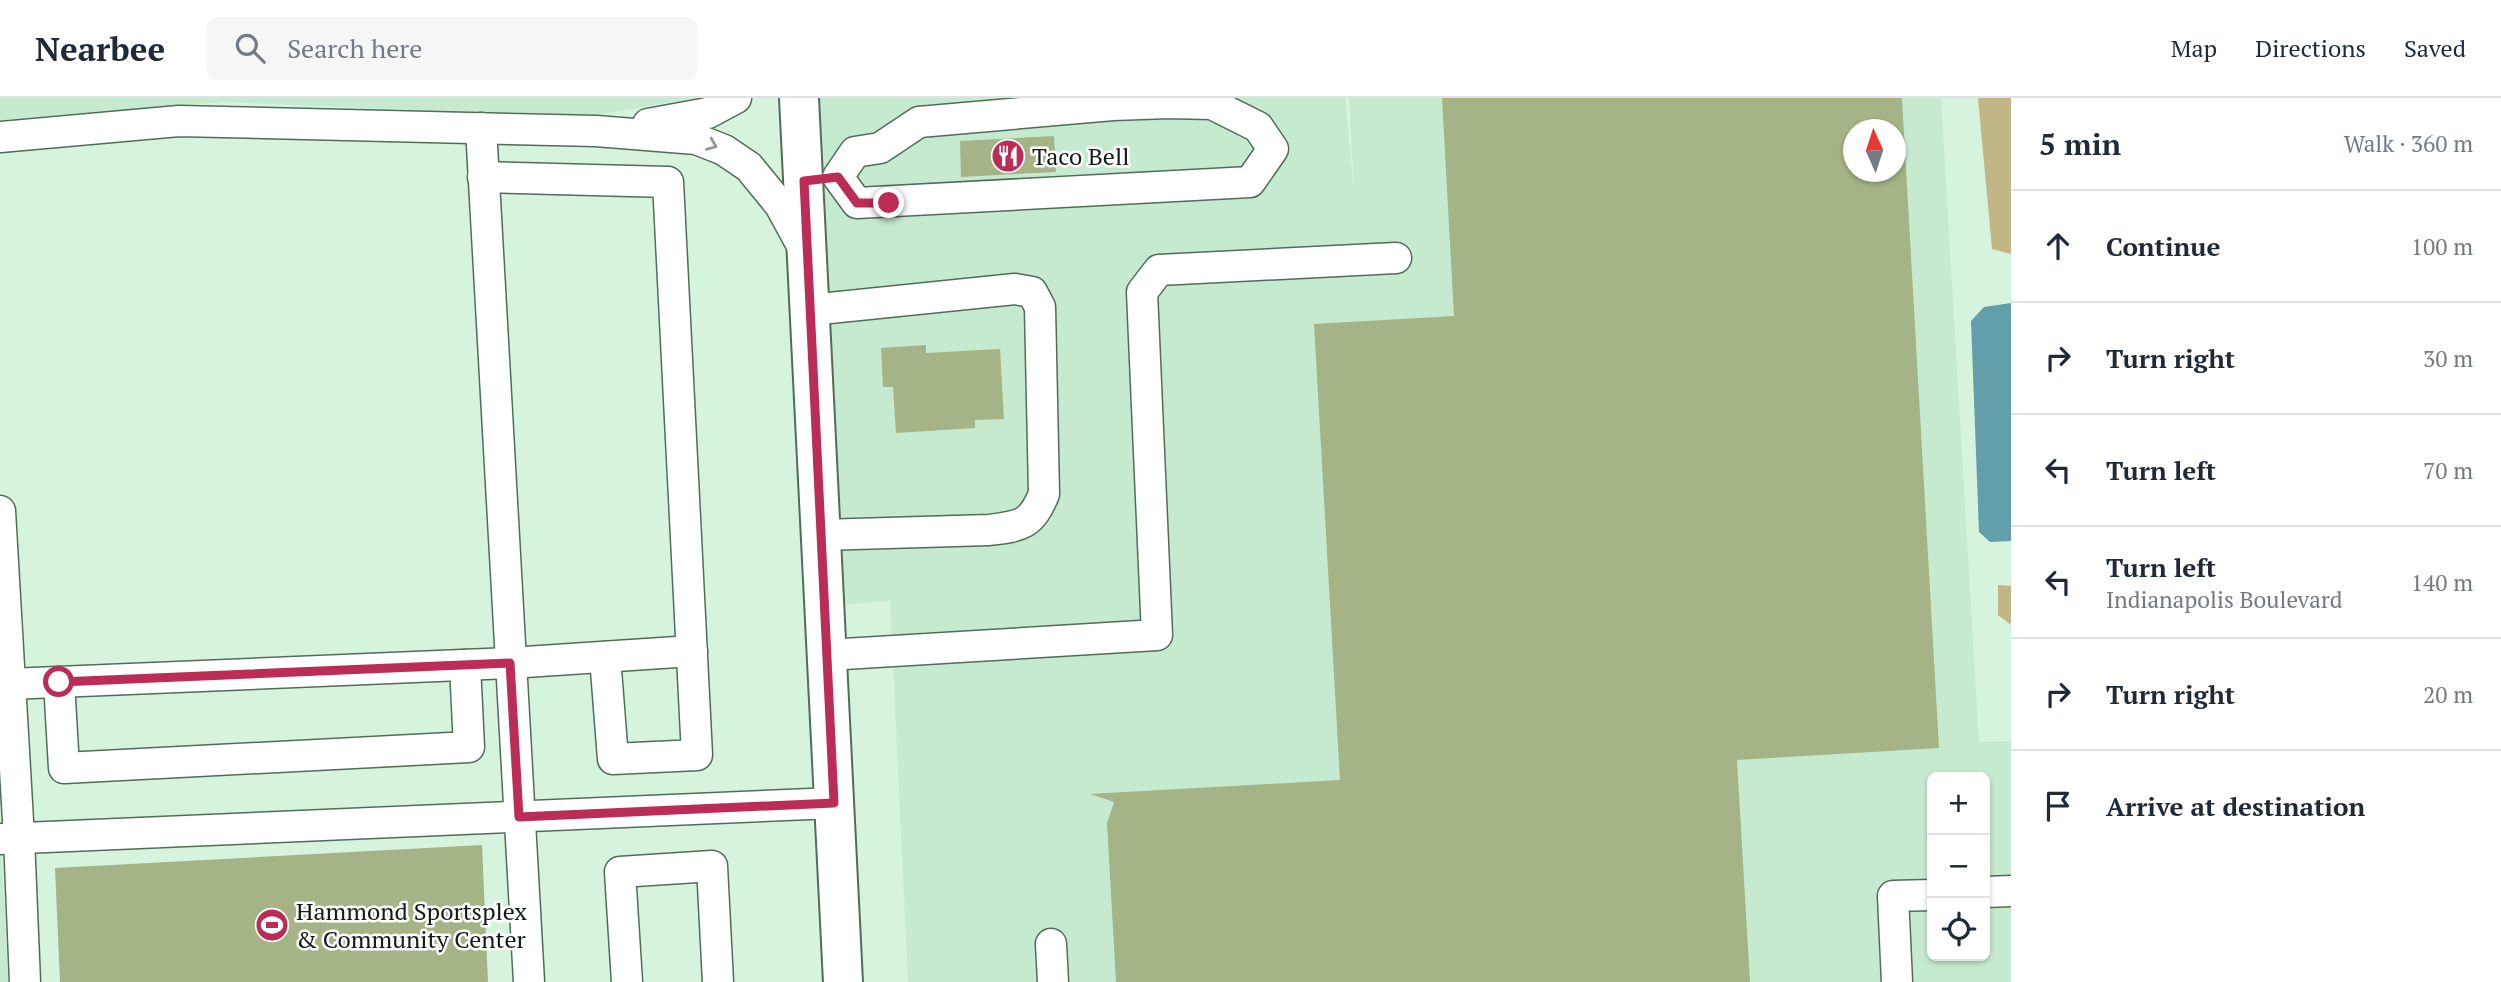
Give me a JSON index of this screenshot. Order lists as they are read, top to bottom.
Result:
{
  "places": {
    "restaurant": ["Taco Bell"],
    "sports": ["Hammond Sportsplex & Community Center"]
  },
  "north": "top",
  "page": {
    "header": "Nearbee",
    "search": "Search here",
    "nav": ["Map", "Directions", "Saved"],
    "heading": ["5 min", "Walk · 360 m"],
    "list": [
      ["Continue", "100 m"],
      ["Turn right", "30 m"],
      ["Turn left", "70 m"],
      ["Turn left", "Indianapolis Boulevard", "140 m"],
      ["Turn right", "20 m"],
      "Arrive at destination"
    ],
    "map_buttons": ["+", "−"]
  }
}
